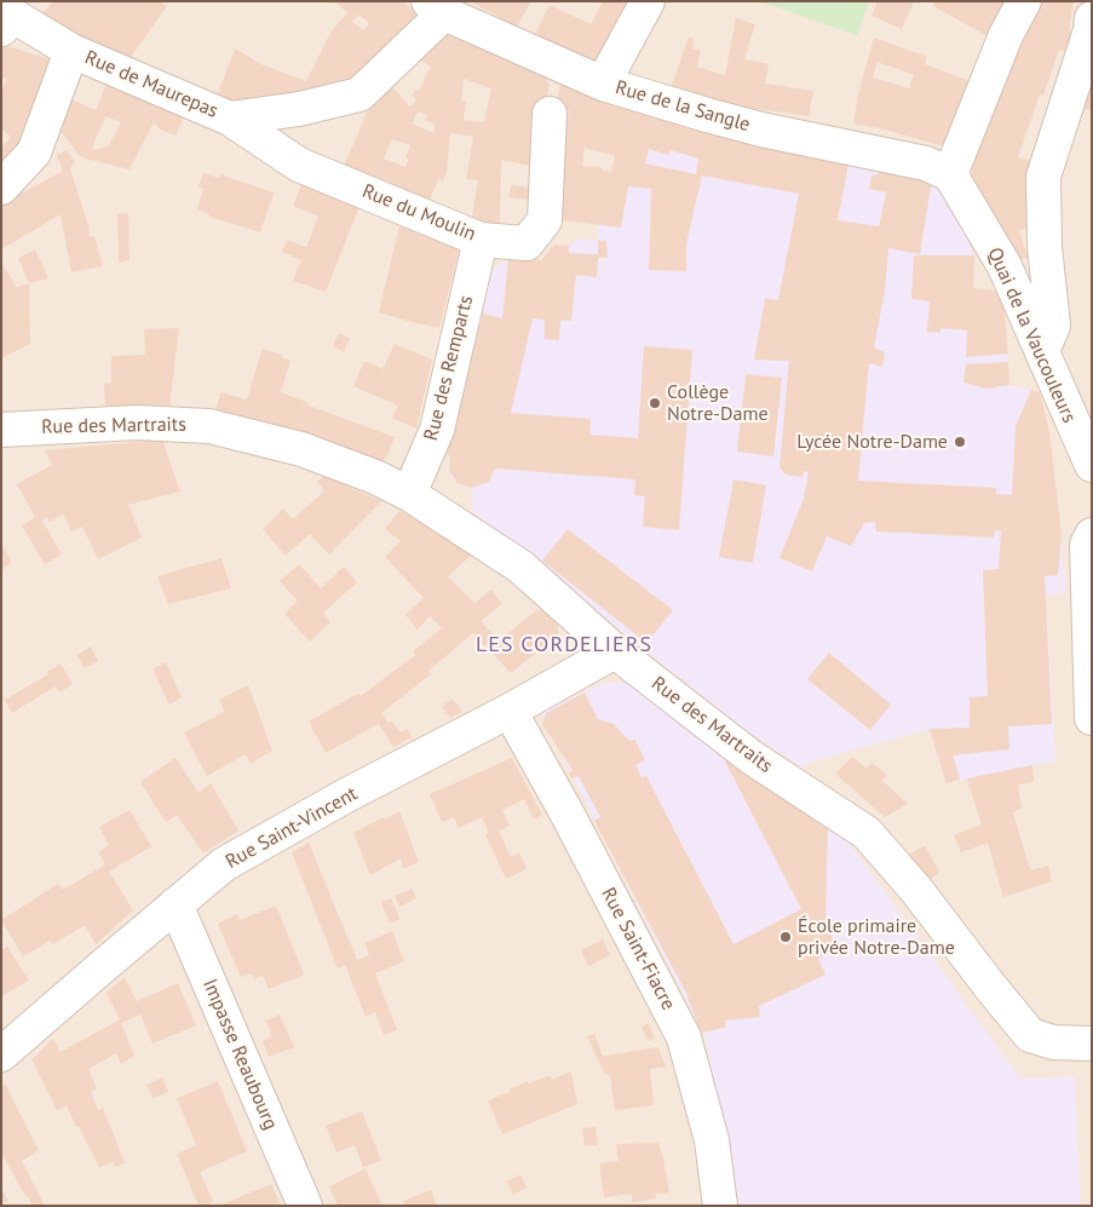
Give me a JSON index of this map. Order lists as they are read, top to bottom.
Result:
{
  "streets": {
    "street": [
      "Rue de Maurepas",
      "Rue de la Sangle",
      "Rue du Moulin",
      "Quai de la Vaucouleurs",
      "Rue des Remparts",
      "Rue des Martraits",
      "Rue Saint-Vincent",
      "Rue Saint-Fiacre",
      "Impasse Reaubourg"
    ]
  },
  "crossings": [
    ["Rue de Maurepas", "Rue de la Sangle"],
    ["Rue de Maurepas", "Rue du Moulin"],
    ["Rue de la Sangle", "Quai de la Vaucouleurs"],
    ["Rue du Moulin", "Rue des Remparts"],
    ["Rue des Remparts", "Rue des Martraits"],
    ["Rue des Martraits", "Rue Saint-Vincent"],
    ["Rue Saint-Vincent", "Rue Saint-Fiacre"],
    ["Rue Saint-Vincent", "Impasse Reaubourg"]
  ],
  "districts": ["LES CORDELIERS"],
  "places": ["Collège Notre-Dame", "Lycée Notre-Dame", "École primaire privée Notre-Dame"]
}
